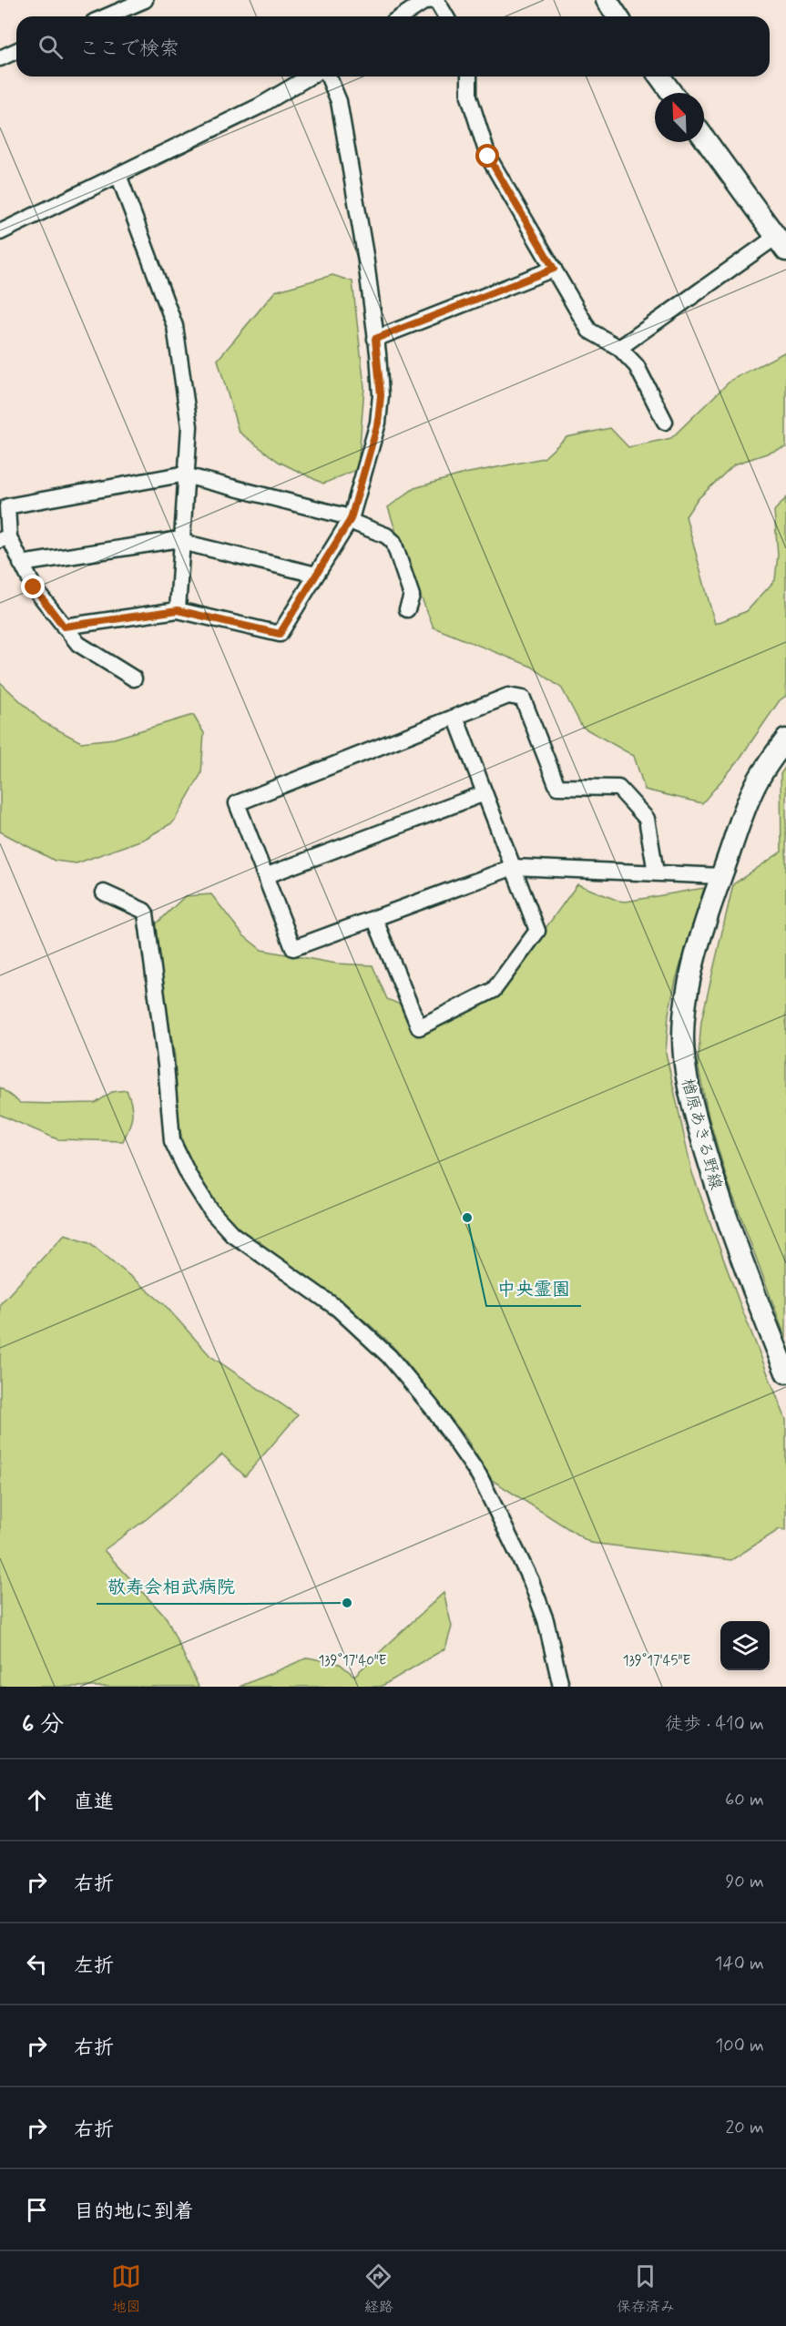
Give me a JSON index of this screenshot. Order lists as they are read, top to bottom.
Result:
{
  "streets": {
    "main road": ["楢原あきる野線"]
  },
  "places": ["中央霊園", "敬寿会相武病院"],
  "north": "top left",
  "page": {
    "search": "ここで検索",
    "heading": ["6 分", "徒歩 · 410 m"],
    "list": [
      ["直進", "60 m"],
      ["右折", "90 m"],
      ["左折", "140 m"],
      ["右折", "100 m"],
      ["右折", "20 m"],
      "目的地に到着"
    ],
    "nav": ["地図", "経路", "保存済み"]
  },
  "coordinates": ["139°17'40\"E", "139°17'45\"E"]
}
